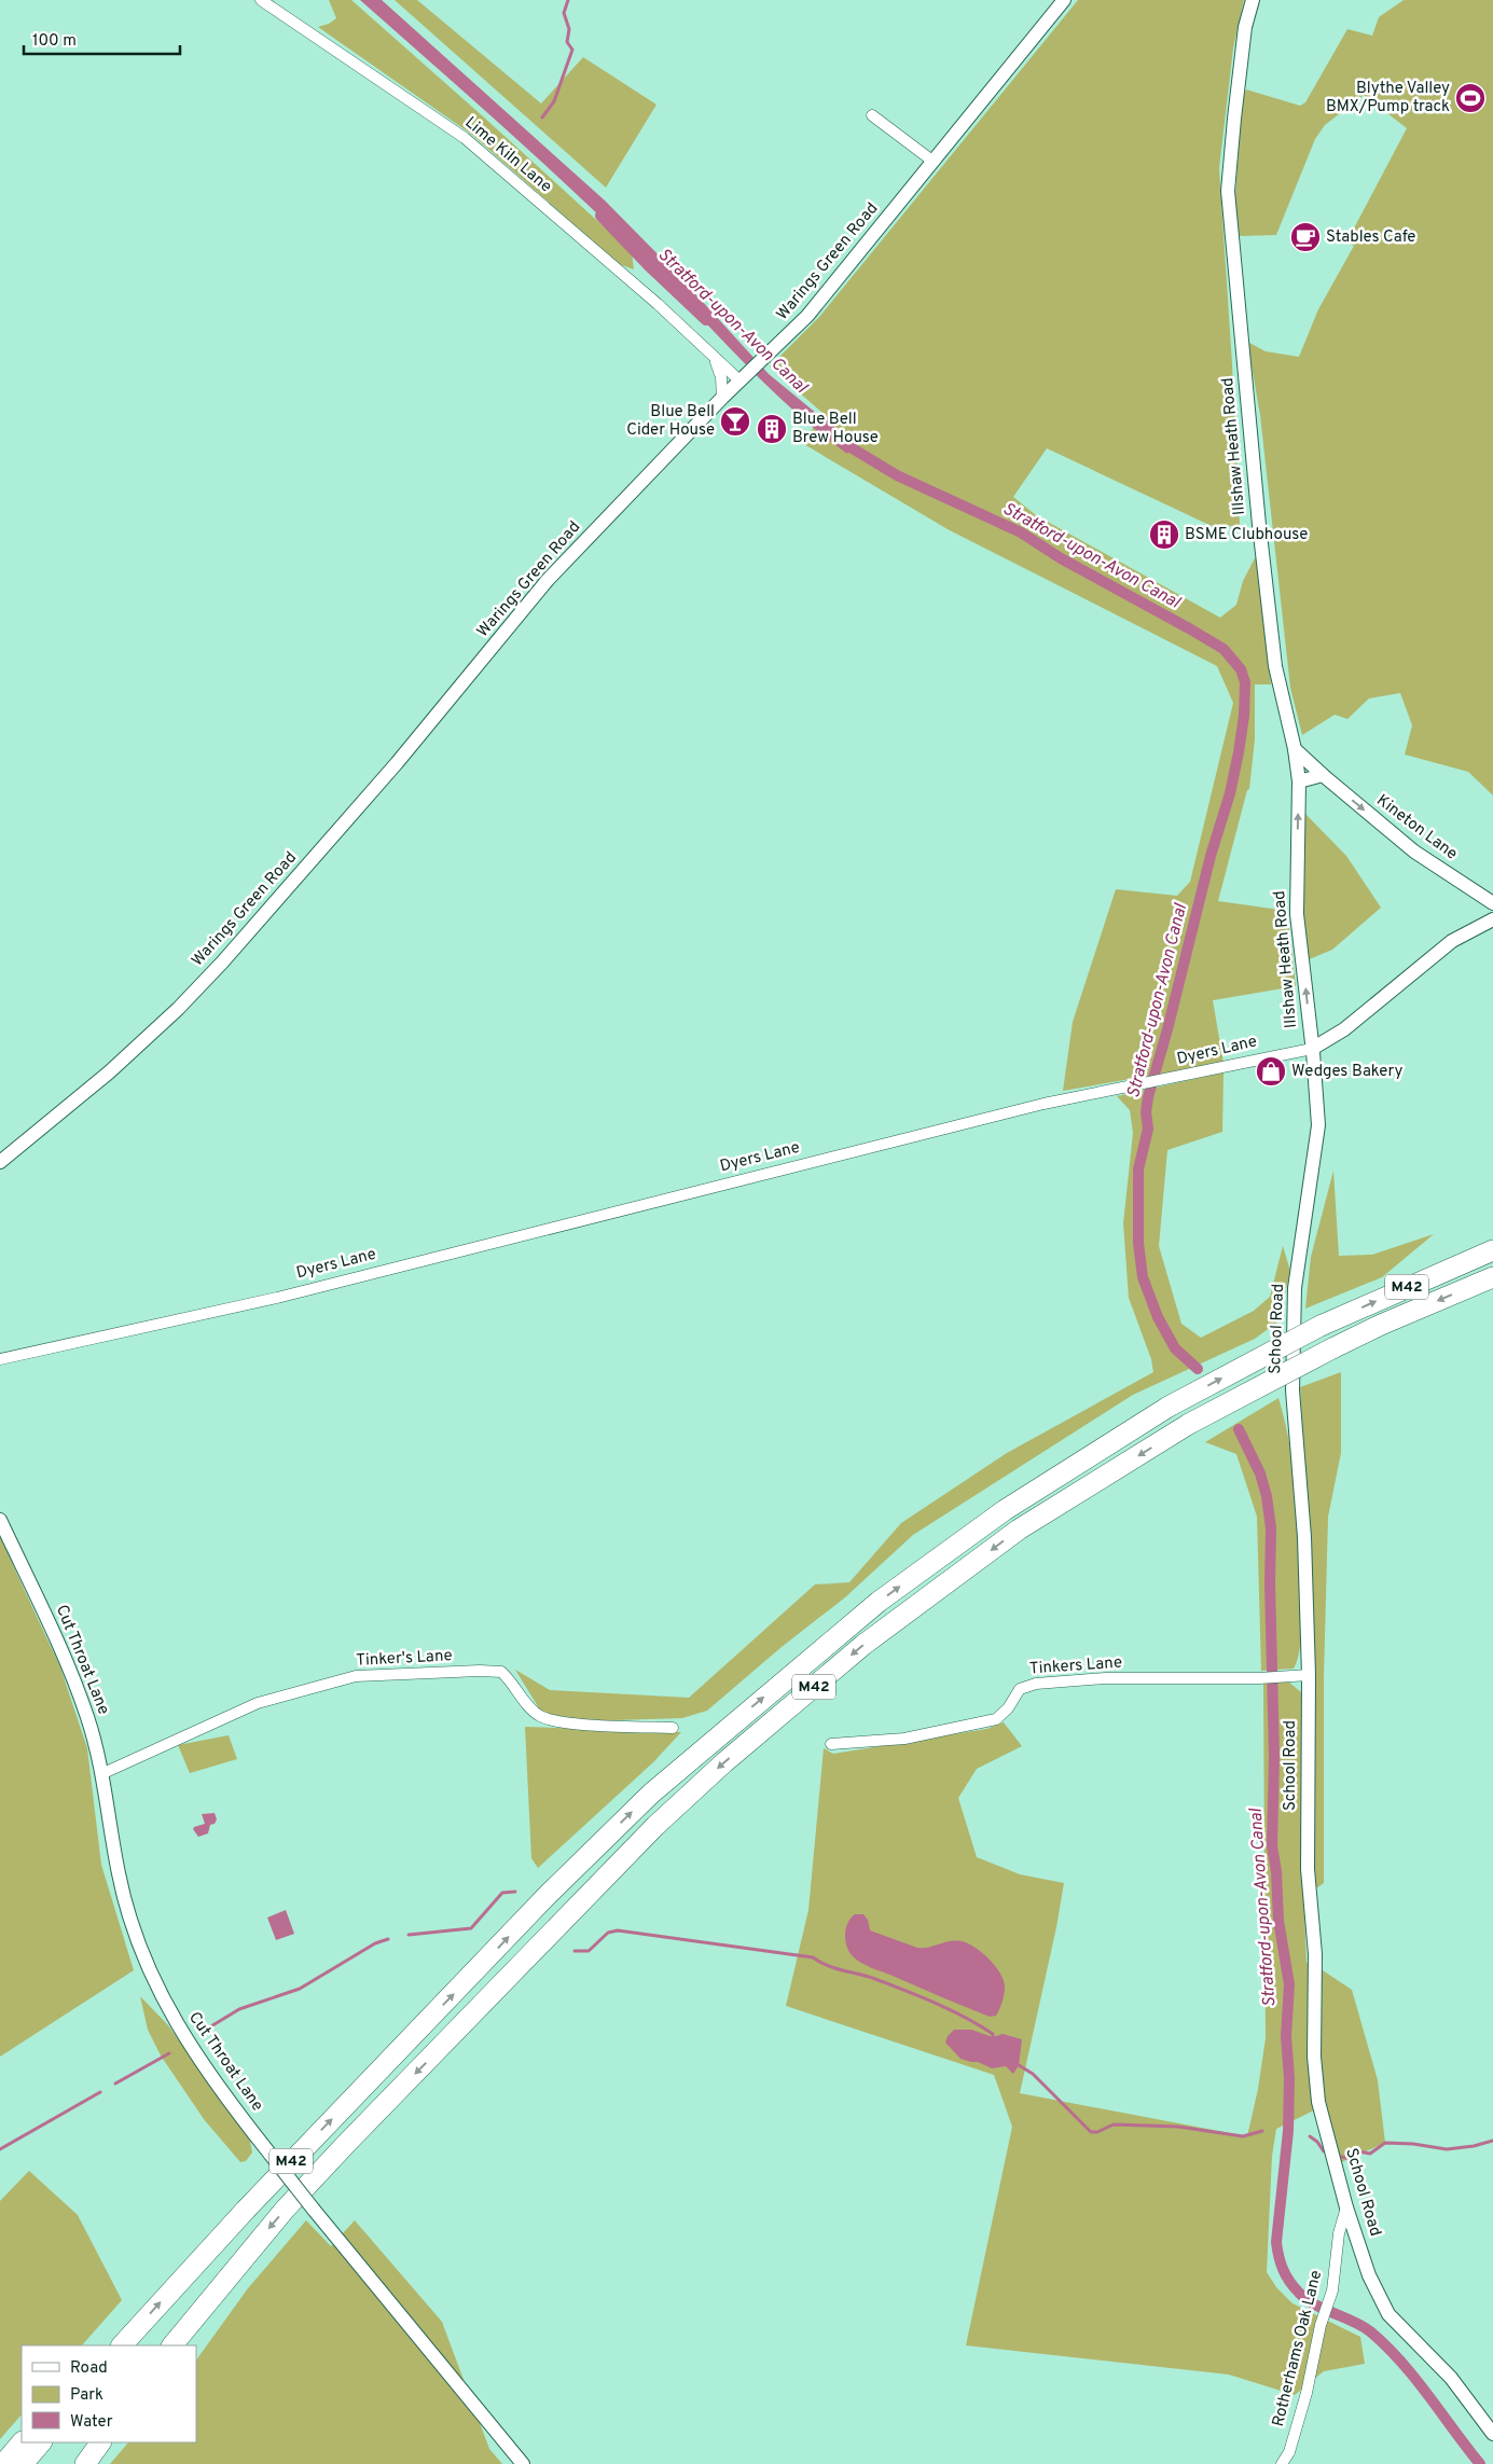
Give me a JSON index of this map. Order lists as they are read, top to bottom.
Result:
{
  "streets": {
    "highway": ["M42"],
    "street": [
      "Lime Kiln Lane",
      "Warings Green Road",
      "Illshaw Heath Road",
      "Kineton Lane",
      "Dyers Lane",
      "School Road",
      "Tinker's Lane",
      "Cut Throat Lane",
      "Tinkers Lane",
      "Rotherhams Oak Lane"
    ]
  },
  "crossings": [
    ["Lime Kiln Lane", "Warings Green Road"],
    ["Illshaw Heath Road", "Kineton Lane"],
    ["Illshaw Heath Road", "Dyers Lane"],
    ["Illshaw Heath Road", "School Road"],
    ["Dyers Lane", "School Road"],
    ["School Road", "Tinkers Lane"],
    ["School Road", "Rotherhams Oak Lane"],
    ["Tinker's Lane", "Cut Throat Lane"]
  ],
  "one_way": ["Kineton Lane"],
  "water": ["Stratford-upon-Avon Canal"],
  "places": {
    "sports": ["Blythe Valley BMX/Pump track"],
    "cafe": ["Stables Cafe"],
    "bar": ["Blue Bell Cider House"],
    "building": ["Blue Bell Brew House", "BSME Clubhouse"],
    "shop": ["Wedges Bakery"]
  },
  "legend": ["Road", "Park", "Water"],
  "scale_bar": "100 m"
}
